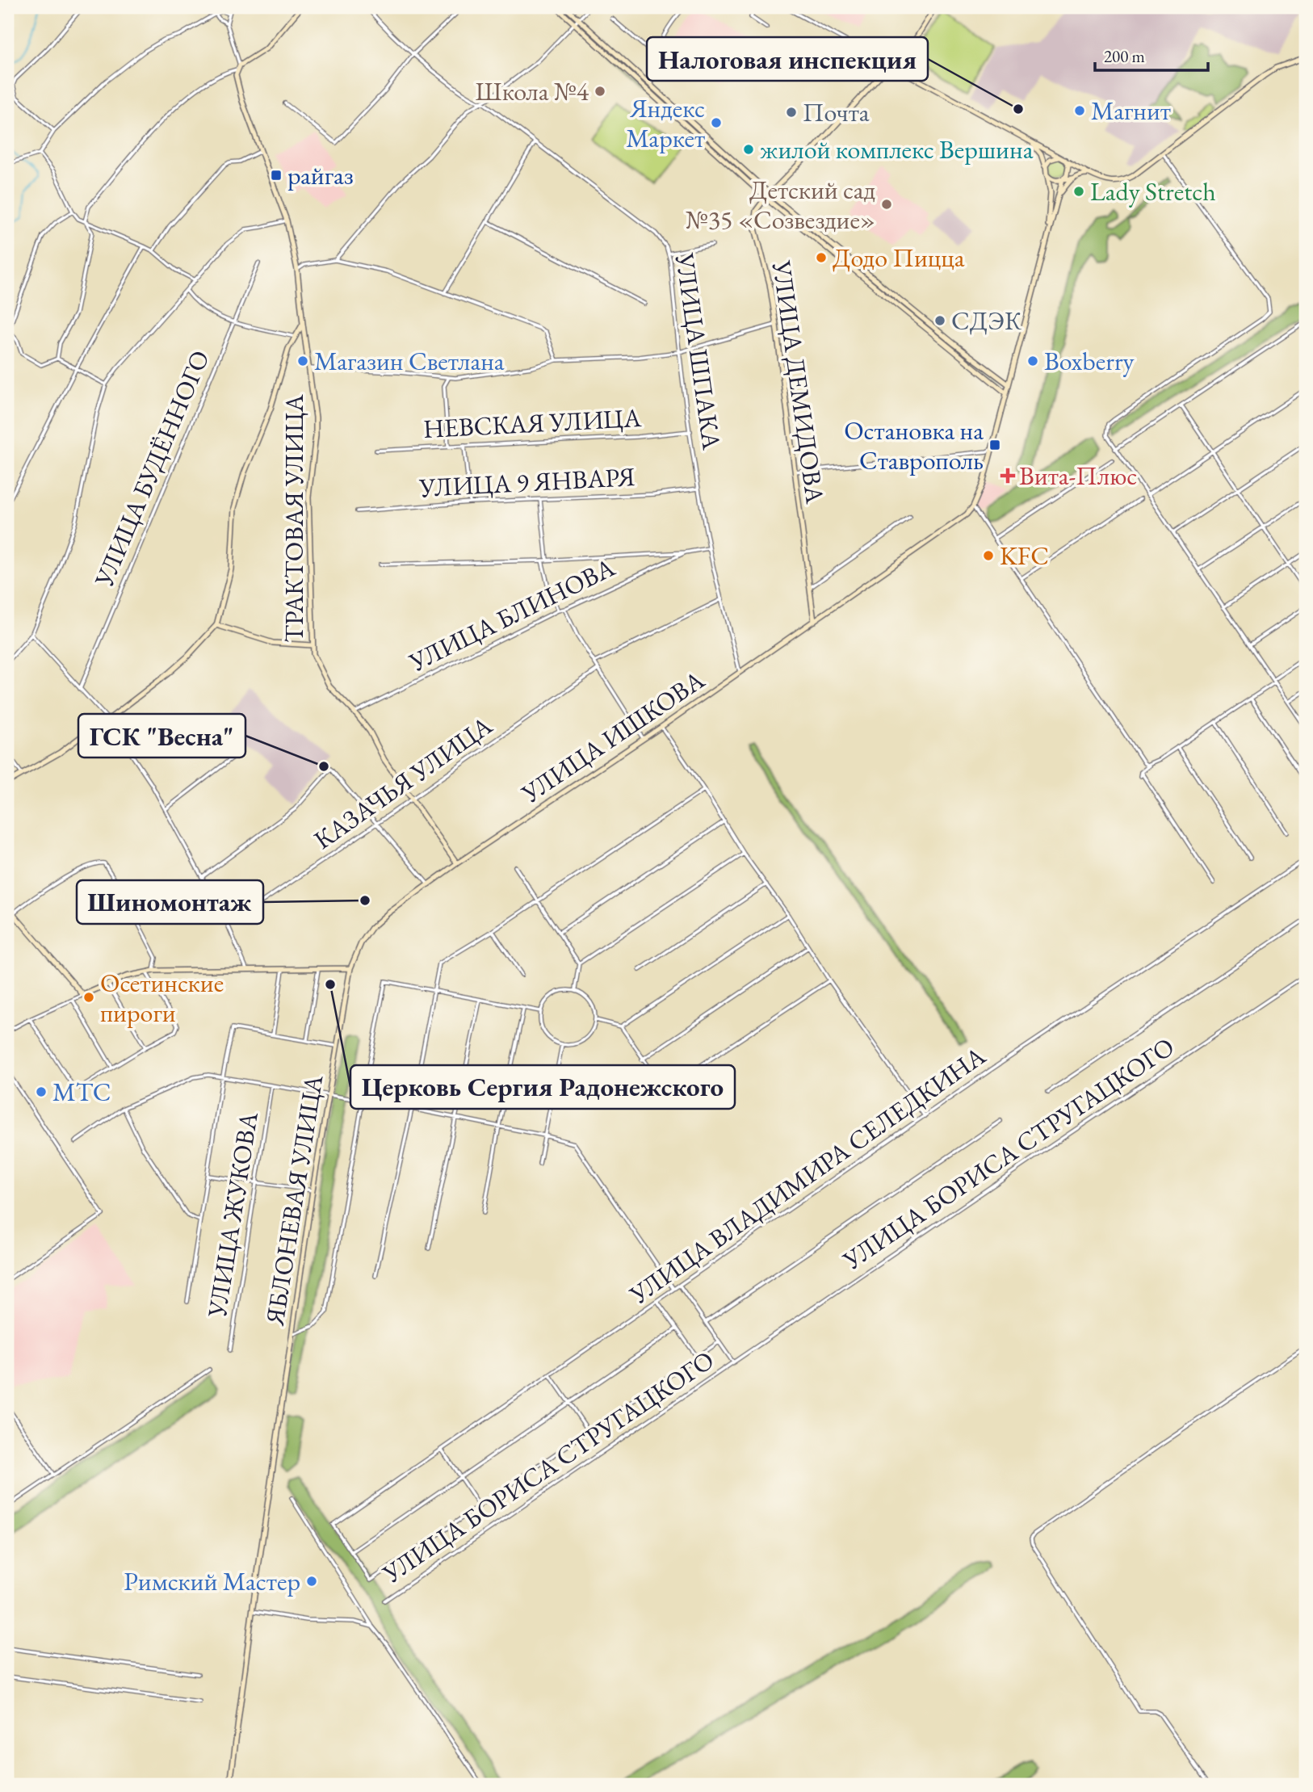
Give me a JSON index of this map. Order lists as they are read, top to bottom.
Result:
{
  "streets": {
    "street": [
      "УЛИЦА ШПАКА",
      "УЛИЦА ДЕМИДОВА",
      "НЕВСКАЯ УЛИЦА",
      "УЛИЦА БУДЁННОГО",
      "УЛИЦА 9 ЯНВАРЯ",
      "ТРАКТОВАЯ УЛИЦА",
      "УЛИЦА БЛИНОВА",
      "УЛИЦА ИШКОВА",
      "КАЗАЧЬЯ УЛИЦА",
      "УЛИЦА БОРИСА СТРУГАЦКОГО",
      "УЛИЦА ВЛАДИМИРА СЕЛЕДКИНА",
      "ЯБЛОНЕВАЯ УЛИЦА",
      "УЛИЦА ЖУКОВА"
    ]
  },
  "crossings": [
    ["УЛИЦА ШПАКА", "НЕВСКАЯ УЛИЦА"],
    ["УЛИЦА ШПАКА", "УЛИЦА 9 ЯНВАРЯ"],
    ["УЛИЦА ШПАКА", "УЛИЦА ИШКОВА"],
    ["УЛИЦА ДЕМИДОВА", "УЛИЦА ИШКОВА"],
    ["ТРАКТОВАЯ УЛИЦА", "УЛИЦА БЛИНОВА"],
    ["ТРАКТОВАЯ УЛИЦА", "УЛИЦА ИШКОВА"],
    ["ТРАКТОВАЯ УЛИЦА", "КАЗАЧЬЯ УЛИЦА"],
    ["УЛИЦА ИШКОВА", "ЯБЛОНЕВАЯ УЛИЦА"],
    ["УЛИЦА БОРИСА СТРУГАЦКОГО", "УЛИЦА ВЛАДИМИРА СЕЛЕДКИНА"]
  ],
  "places": {
    "other": [
      "Школа №4",
      "Налоговая инспекция",
      "Магнит",
      "Почта",
      "Яндекс Маркет",
      "жилой комплекс Вершина",
      "Lady Stretch",
      "Детский сад №35 «Созвездие»",
      "Додо Пицца",
      "СДЭК",
      "Магазин Светлана",
      "Boxberry",
      "KFC",
      "ГСК \"Весна\"",
      "Шиномонтаж",
      "Церковь Сергия Радонежского",
      "Осетинские пироги",
      "МТС",
      "Римский Мастер"
    ],
    "transit": ["райгаз", "Остановка на Ставрополь"],
    "health": ["Вита-Плюс"]
  },
  "scale_bar": "200 m"
}
